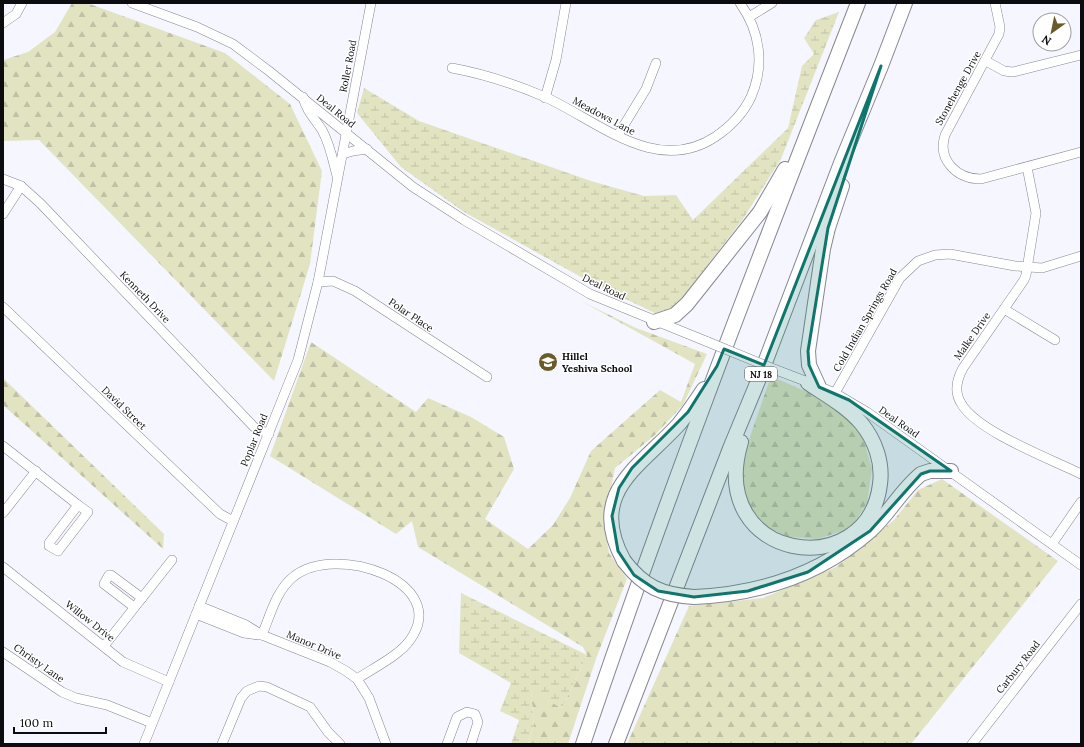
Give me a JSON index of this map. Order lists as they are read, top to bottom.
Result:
{
  "streets": {
    "highway": ["NJ 18"],
    "street": [
      "Roller Road",
      "Stonehenge Drive",
      "Deal Road",
      "Meadows Lane",
      "Kenneth Drive",
      "Polar Place",
      "Cold Indian Springs Road",
      "Malke Drive",
      "David Street",
      "Poplar Road",
      "Willow Drive",
      "Manor Drive",
      "Christy Lane",
      "Carbury Road"
    ]
  },
  "crossings": [
    ["Roller Road", "Deal Road"],
    ["Roller Road", "Poplar Road"],
    ["Stonehenge Drive", "Malke Drive"],
    ["Deal Road", "Cold Indian Springs Road"],
    ["Deal Road", "Poplar Road"],
    ["Kenneth Drive", "Poplar Road"],
    ["Polar Place", "Poplar Road"],
    ["Cold Indian Springs Road", "Malke Drive"],
    ["David Street", "Poplar Road"],
    ["Poplar Road", "Willow Drive"],
    ["Poplar Road", "Manor Drive"],
    ["Poplar Road", "Christy Lane"]
  ],
  "places": {
    "school or university": ["Hillel Yeshiva School"]
  },
  "scale_bar": "100 m",
  "north": "bottom left"
}
